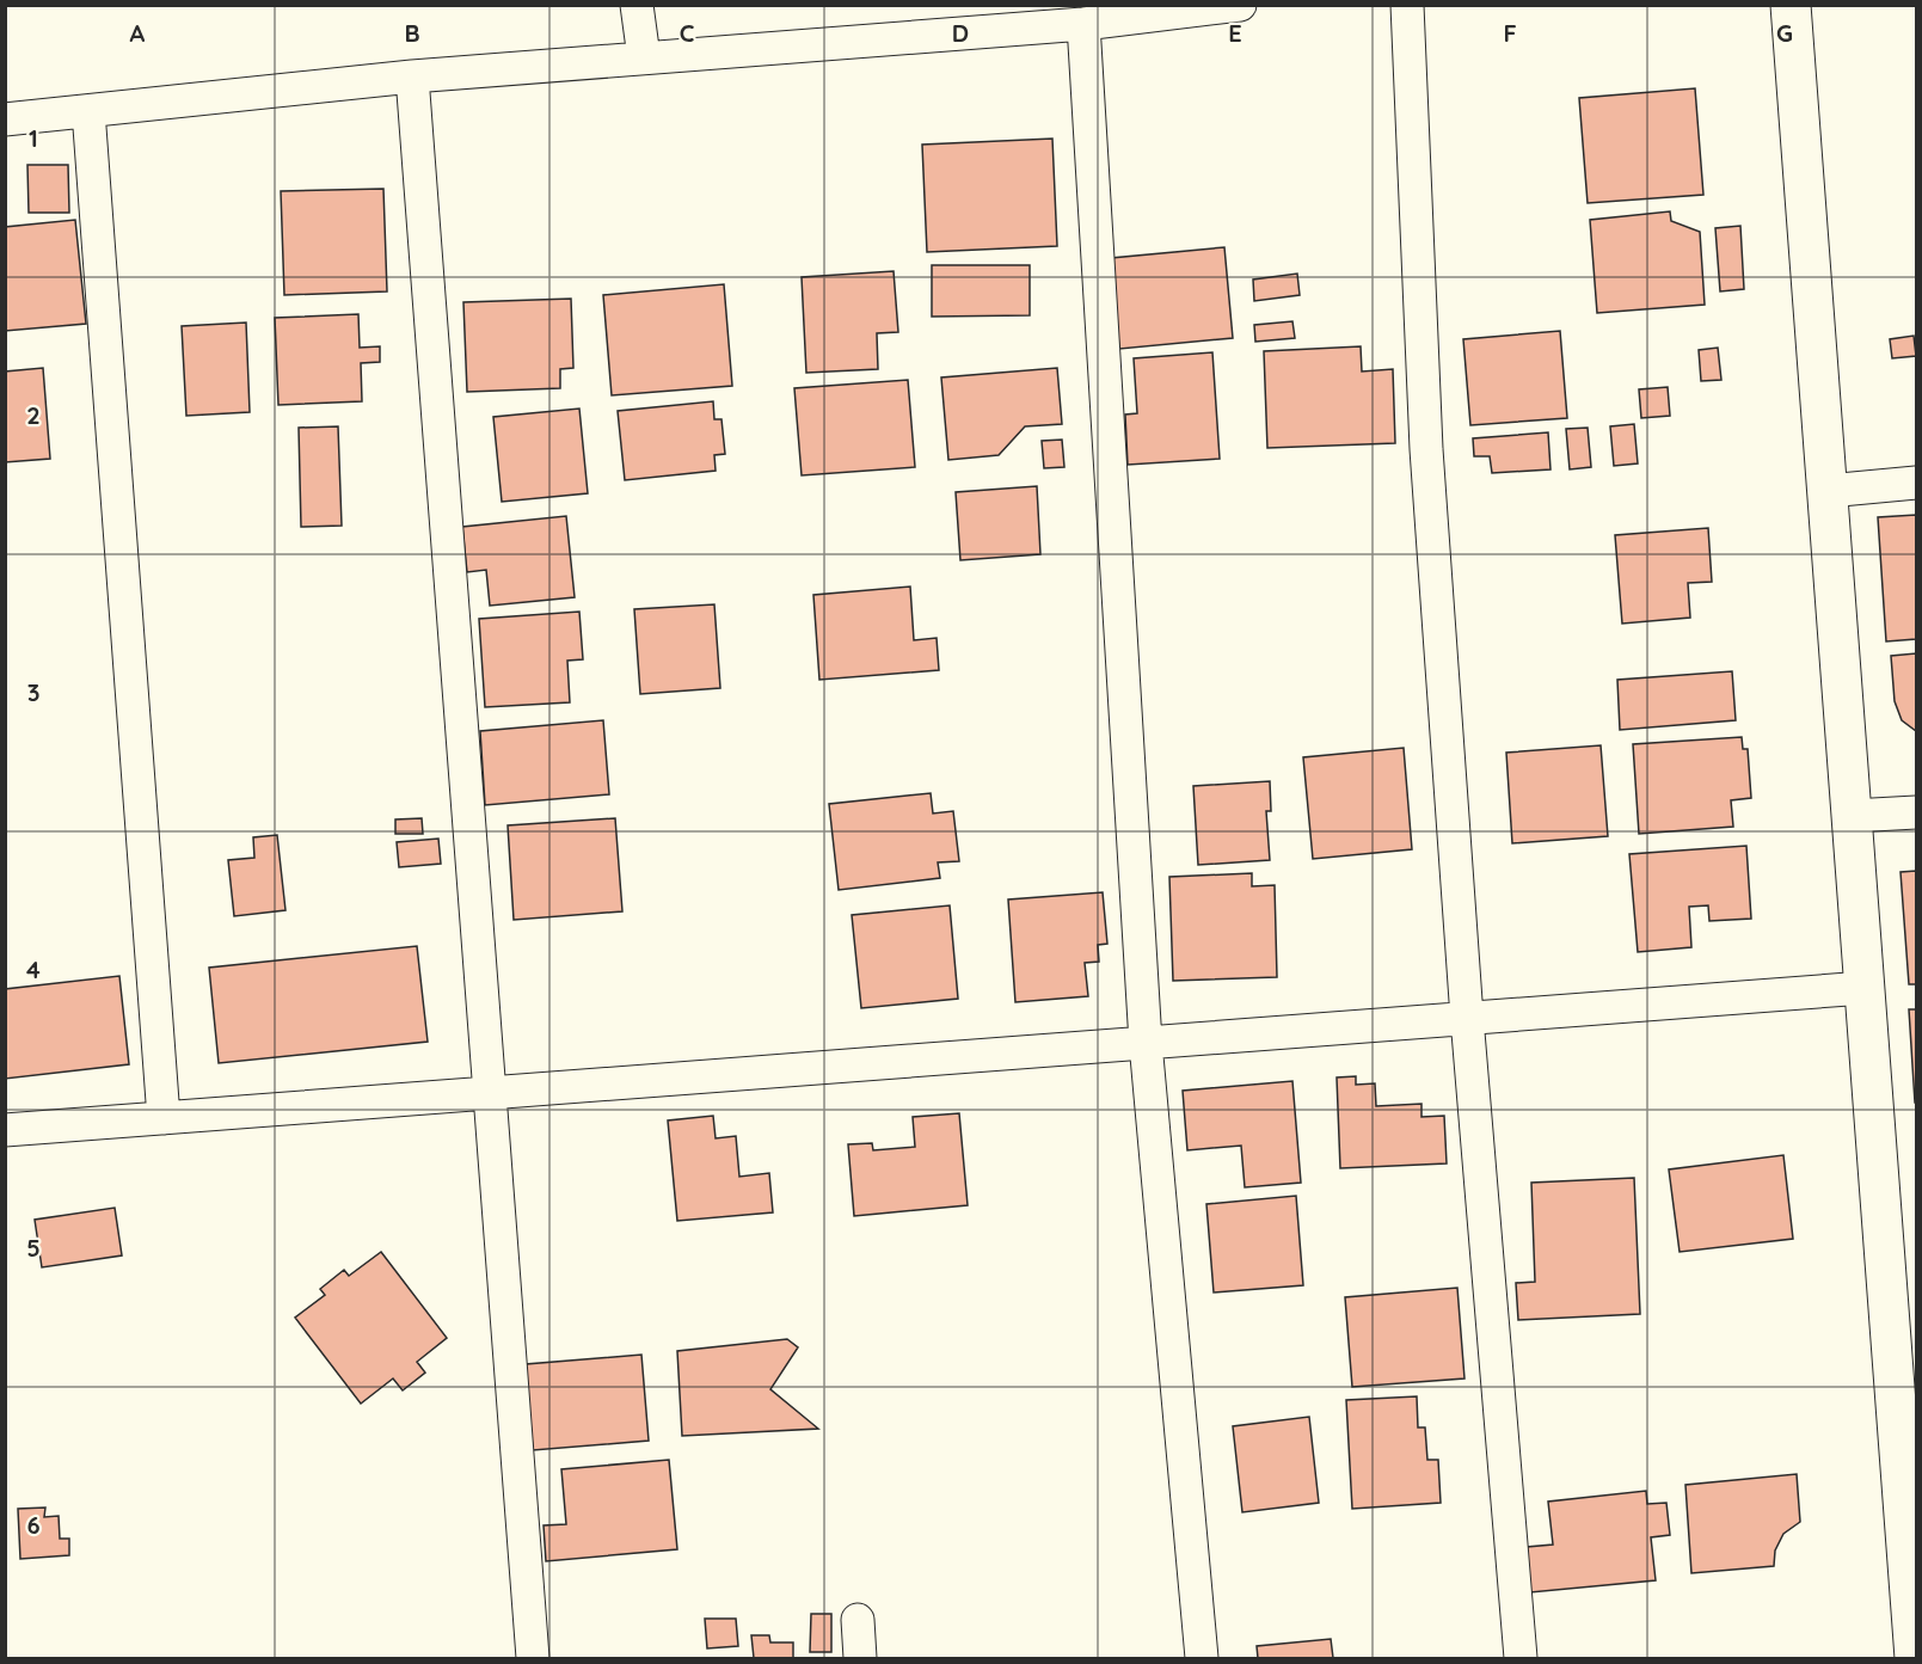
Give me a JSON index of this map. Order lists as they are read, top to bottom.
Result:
{
  "grid": {
    "columns": [
      "A",
      "B",
      "C",
      "D",
      "E",
      "F",
      "G"
    ],
    "rows": [
      "1",
      "2",
      "3",
      "4",
      "5",
      "6"
    ]
  }
}
